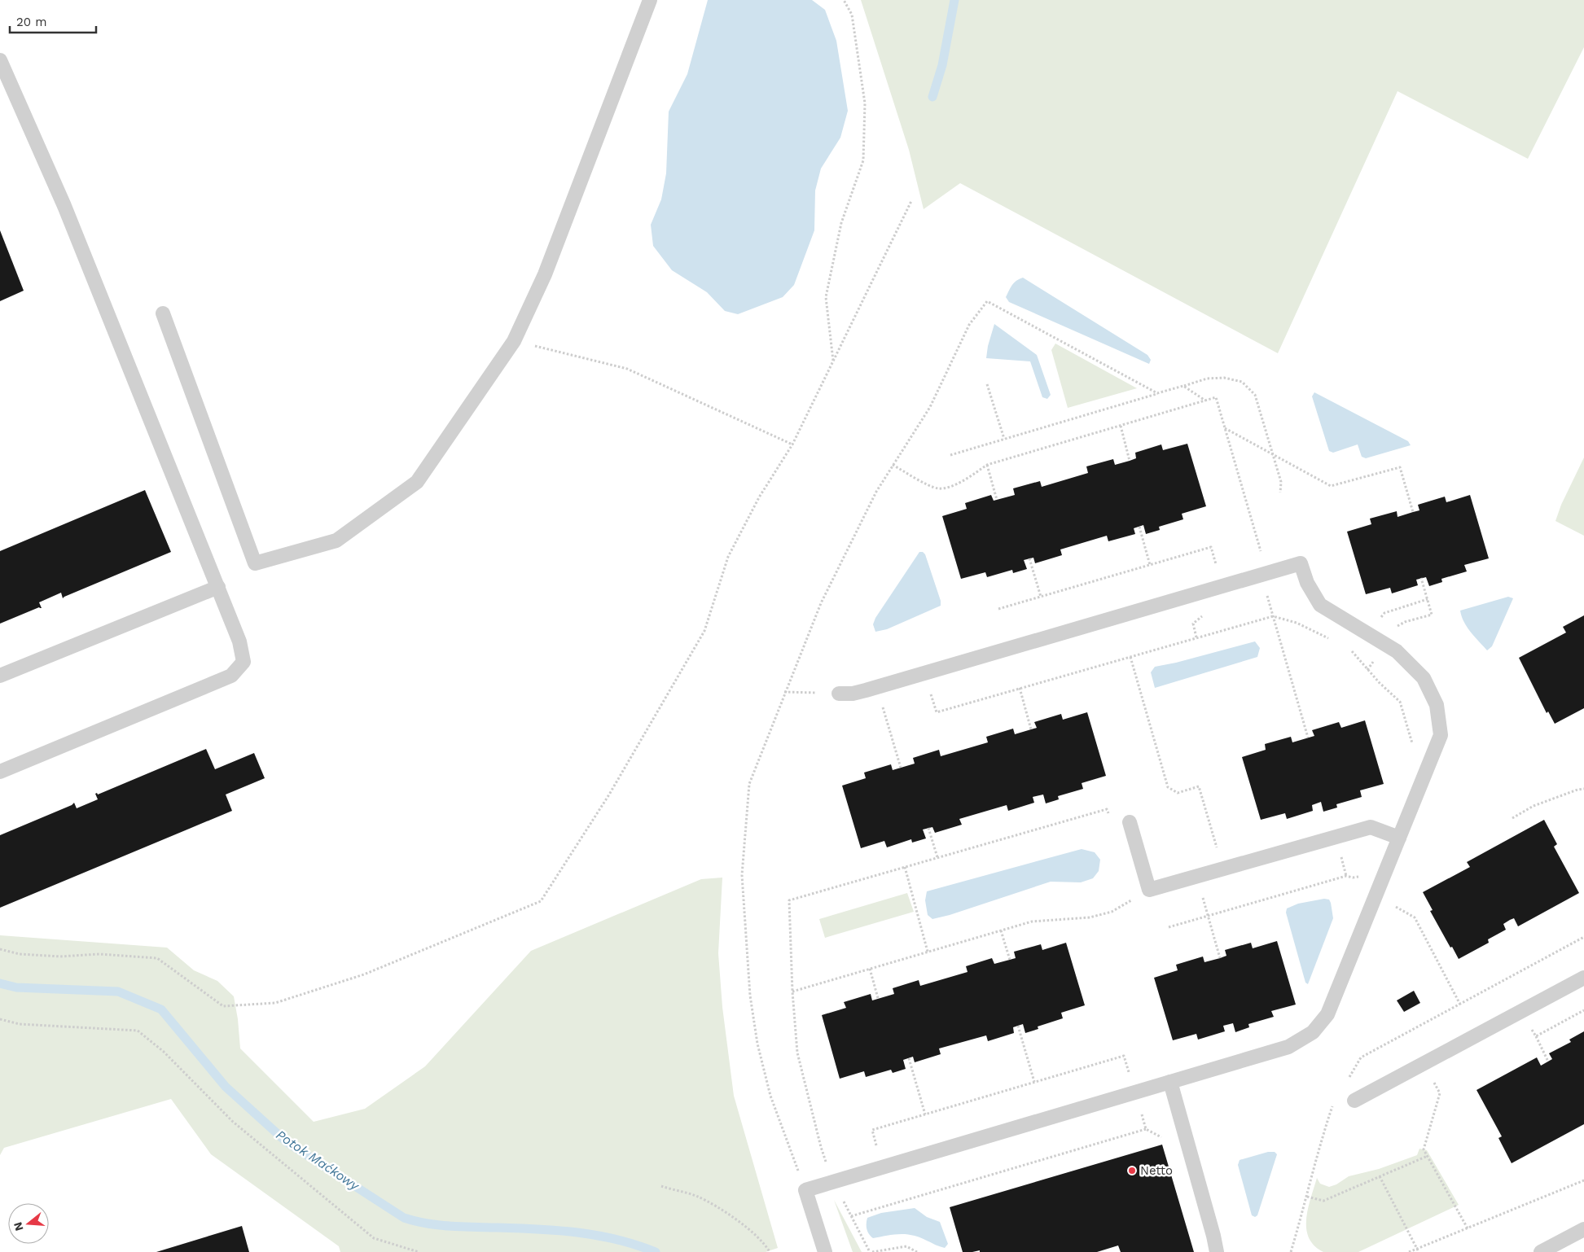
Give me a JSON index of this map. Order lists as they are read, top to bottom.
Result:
{
  "water": ["Potok Maćkowy"],
  "places": ["Netto"],
  "scale_bar": "20 m",
  "north": "left"
}
